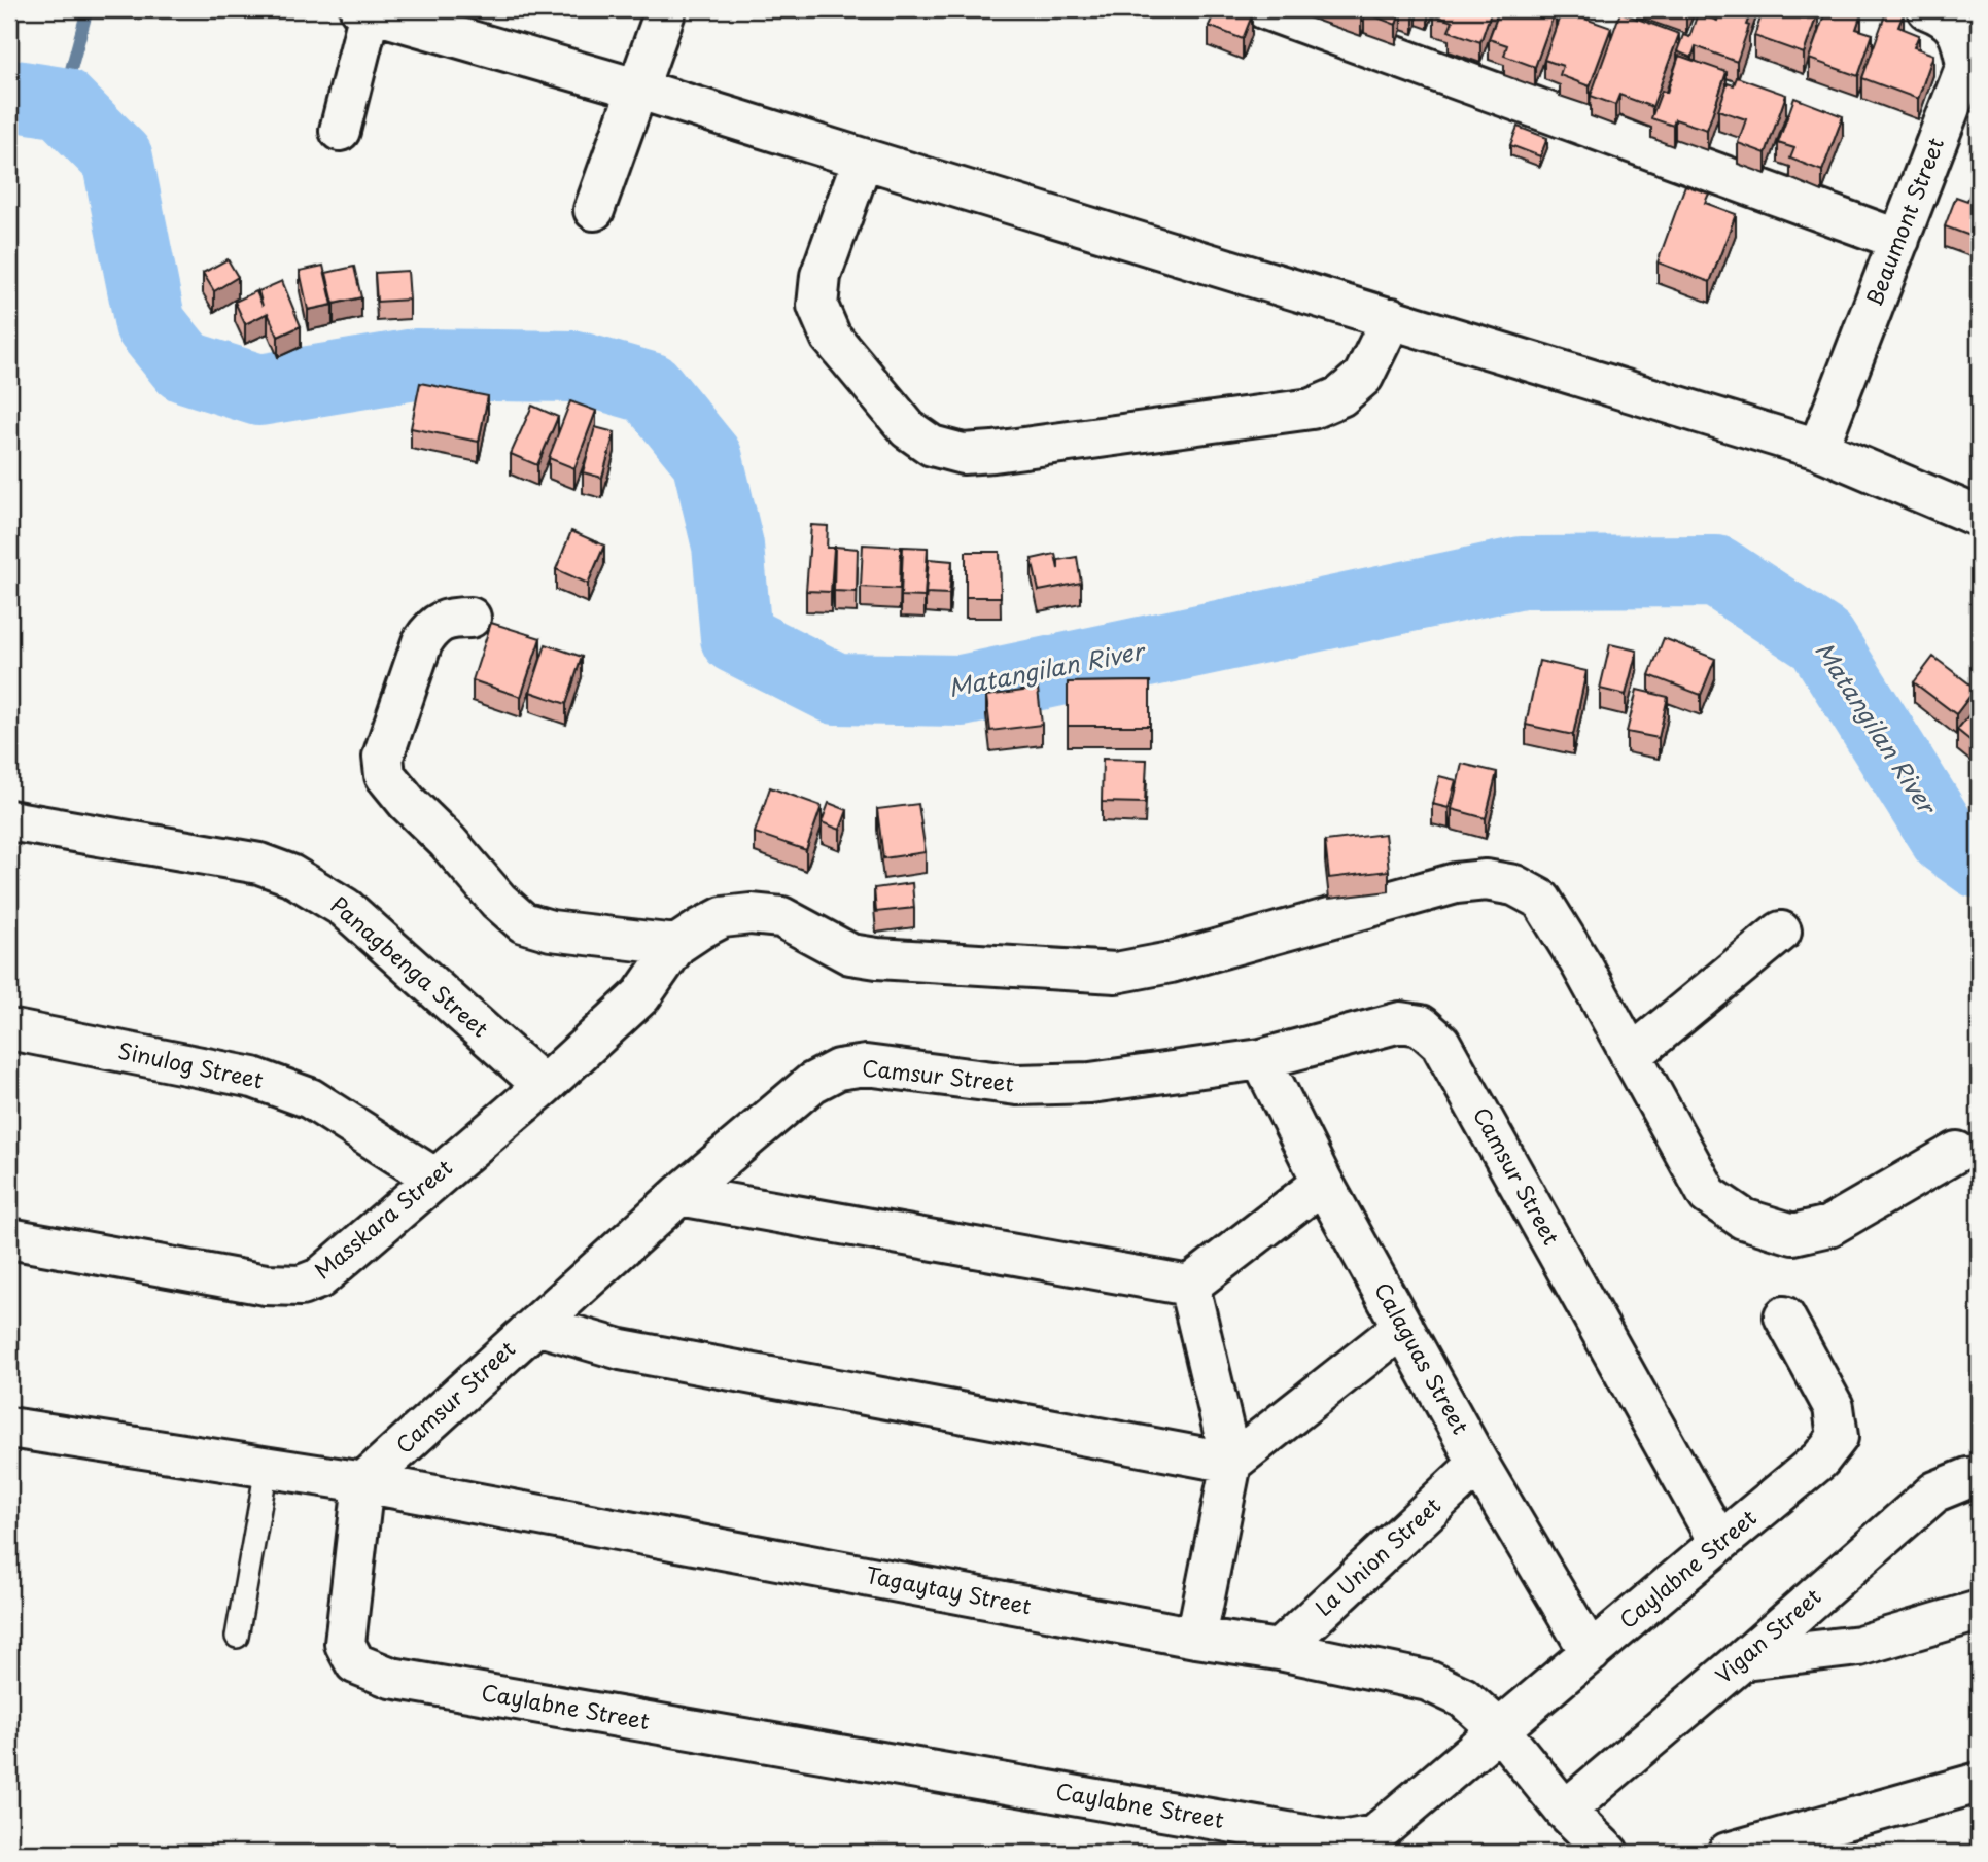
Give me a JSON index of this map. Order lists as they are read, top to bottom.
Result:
{
  "streets": {
    "street": [
      "Beaumont Street",
      "Panagbenga Street",
      "Sinulog Street",
      "Camsur Street",
      "Masskara Street",
      "Calaguas Street",
      "La Union Street",
      "Caylabne Street",
      "Tagaytay Street",
      "Vigan Street"
    ]
  },
  "crossings": [
    ["Panagbenga Street", "Masskara Street"],
    ["Sinulog Street", "Masskara Street"],
    ["Camsur Street", "Calaguas Street"],
    ["Camsur Street", "Caylabne Street"],
    ["Camsur Street", "Tagaytay Street"],
    ["Calaguas Street", "La Union Street"],
    ["Calaguas Street", "Caylabne Street"],
    ["La Union Street", "Tagaytay Street"],
    ["Caylabne Street", "Tagaytay Street"],
    ["Tagaytay Street", "Vigan Street"]
  ],
  "water": ["Matangilan River"]
}
